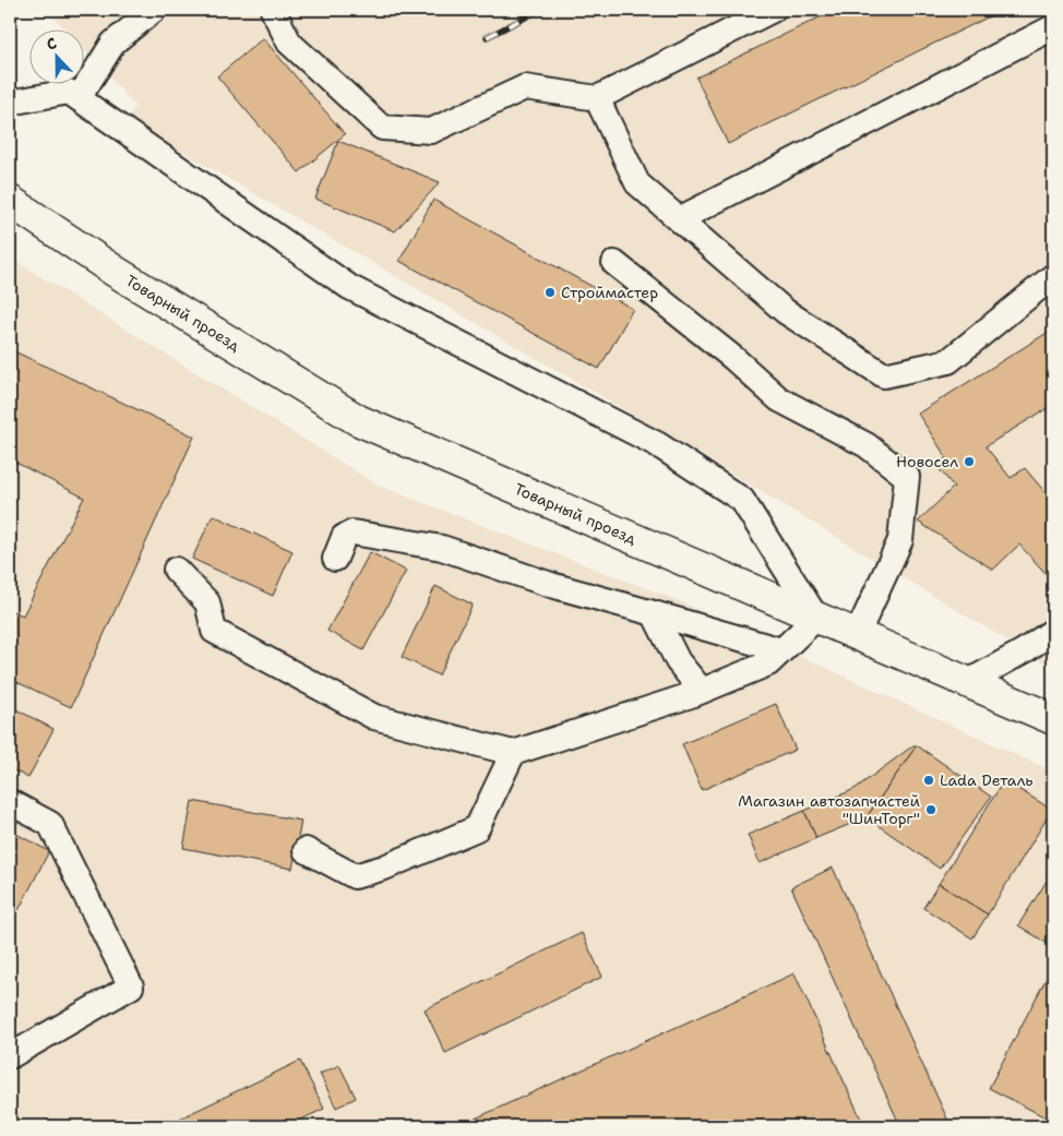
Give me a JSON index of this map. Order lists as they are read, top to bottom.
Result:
{
  "streets": {
    "main road": ["Товарный проезд"]
  },
  "places": [
    "Строймастер",
    "Новосел",
    "Lada Dеталь",
    "Магазин автозапчастей \"ШинТорг\""
  ],
  "north": "top"
}
